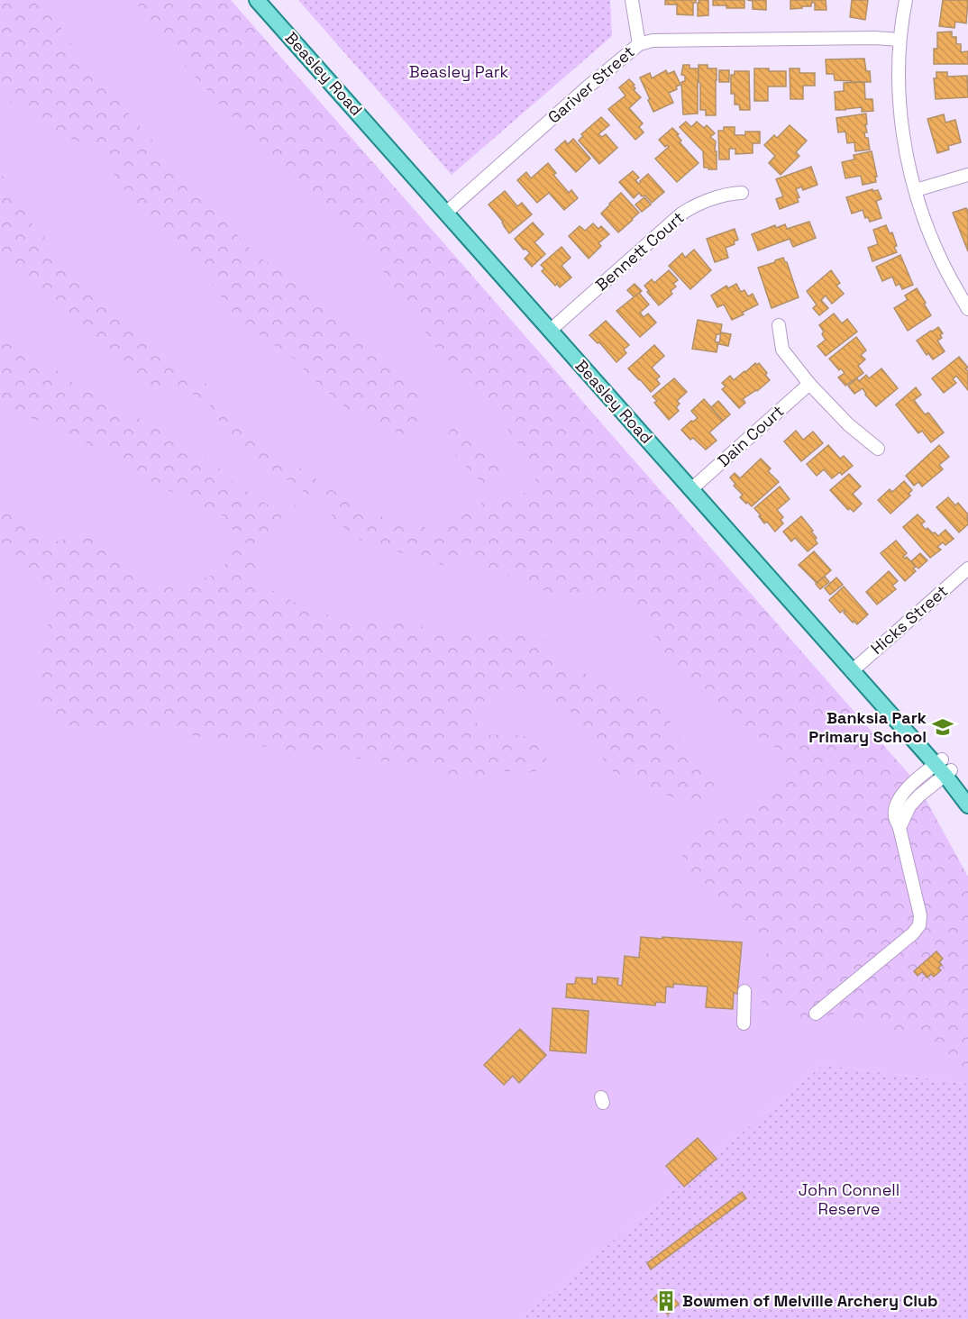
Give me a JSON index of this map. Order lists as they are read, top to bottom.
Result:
{
  "streets": {
    "main road": ["Beasley Road"],
    "street": [
      "Gariver Street",
      "Bennett Court",
      "Dain Court",
      "Hicks Street"
    ]
  },
  "crossings": [
    ["Beasley Road", "Gariver Street"],
    ["Beasley Road", "Bennett Court"],
    ["Beasley Road", "Dain Court"],
    ["Beasley Road", "Hicks Street"]
  ],
  "parks": ["Beasley Park", "John Connell Reserve"],
  "places": {
    "school or university": ["Banksia Park Primary School"],
    "building": ["Bowmen of Melville Archery Club"]
  }
}
